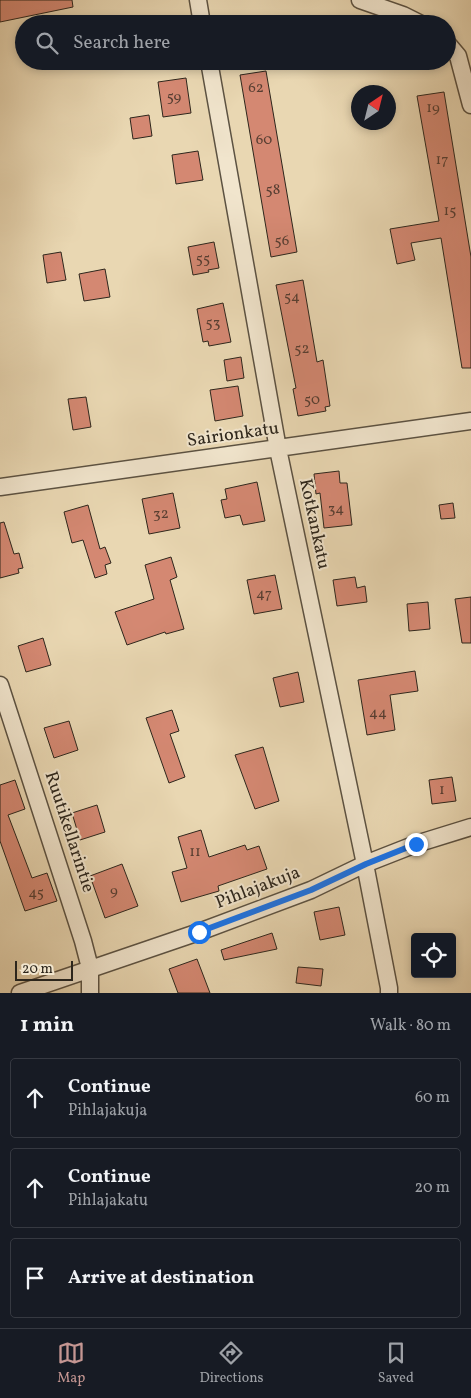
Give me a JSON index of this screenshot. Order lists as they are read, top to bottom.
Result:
{
  "streets": {
    "street": [
      "Sairionkatu",
      "Kotkankatu",
      "Ruutikellarintie",
      "Pihlajakuja"
    ]
  },
  "crossings": [
    ["Sairionkatu", "Kotkankatu"],
    ["Kotkankatu", "Pihlajakuja"],
    ["Ruutikellarintie", "Pihlajakuja"]
  ],
  "house_numbers": [
    "62",
    "59",
    "19",
    "60",
    "17",
    "58",
    "15",
    "56",
    "55",
    "54",
    "53",
    "52",
    "50",
    "34",
    "32",
    "47",
    "44",
    "1",
    "11",
    "9",
    "45"
  ],
  "scale_bar": "20 m",
  "north": "top right",
  "page": {
    "search": "Search here",
    "scale": "20 m",
    "heading": ["1 min", "Walk · 80 m"],
    "list": [
      ["Continue", "Pihlajakuja", "60 m"],
      ["Continue", "Pihlajakatu", "20 m"],
      "Arrive at destination"
    ],
    "nav": ["Map", "Directions", "Saved"]
  }
}
